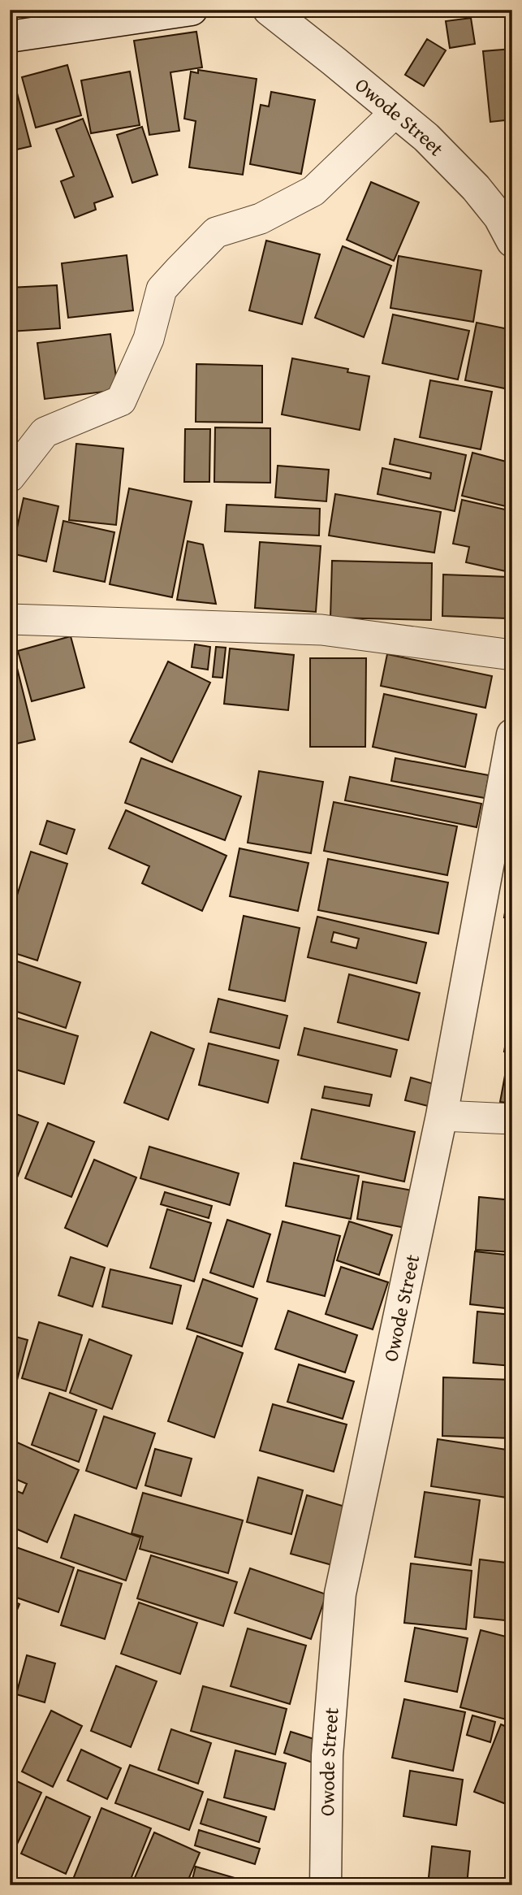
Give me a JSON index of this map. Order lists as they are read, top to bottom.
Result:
{
  "streets": {
    "street": ["Owode Street"]
  }
}
